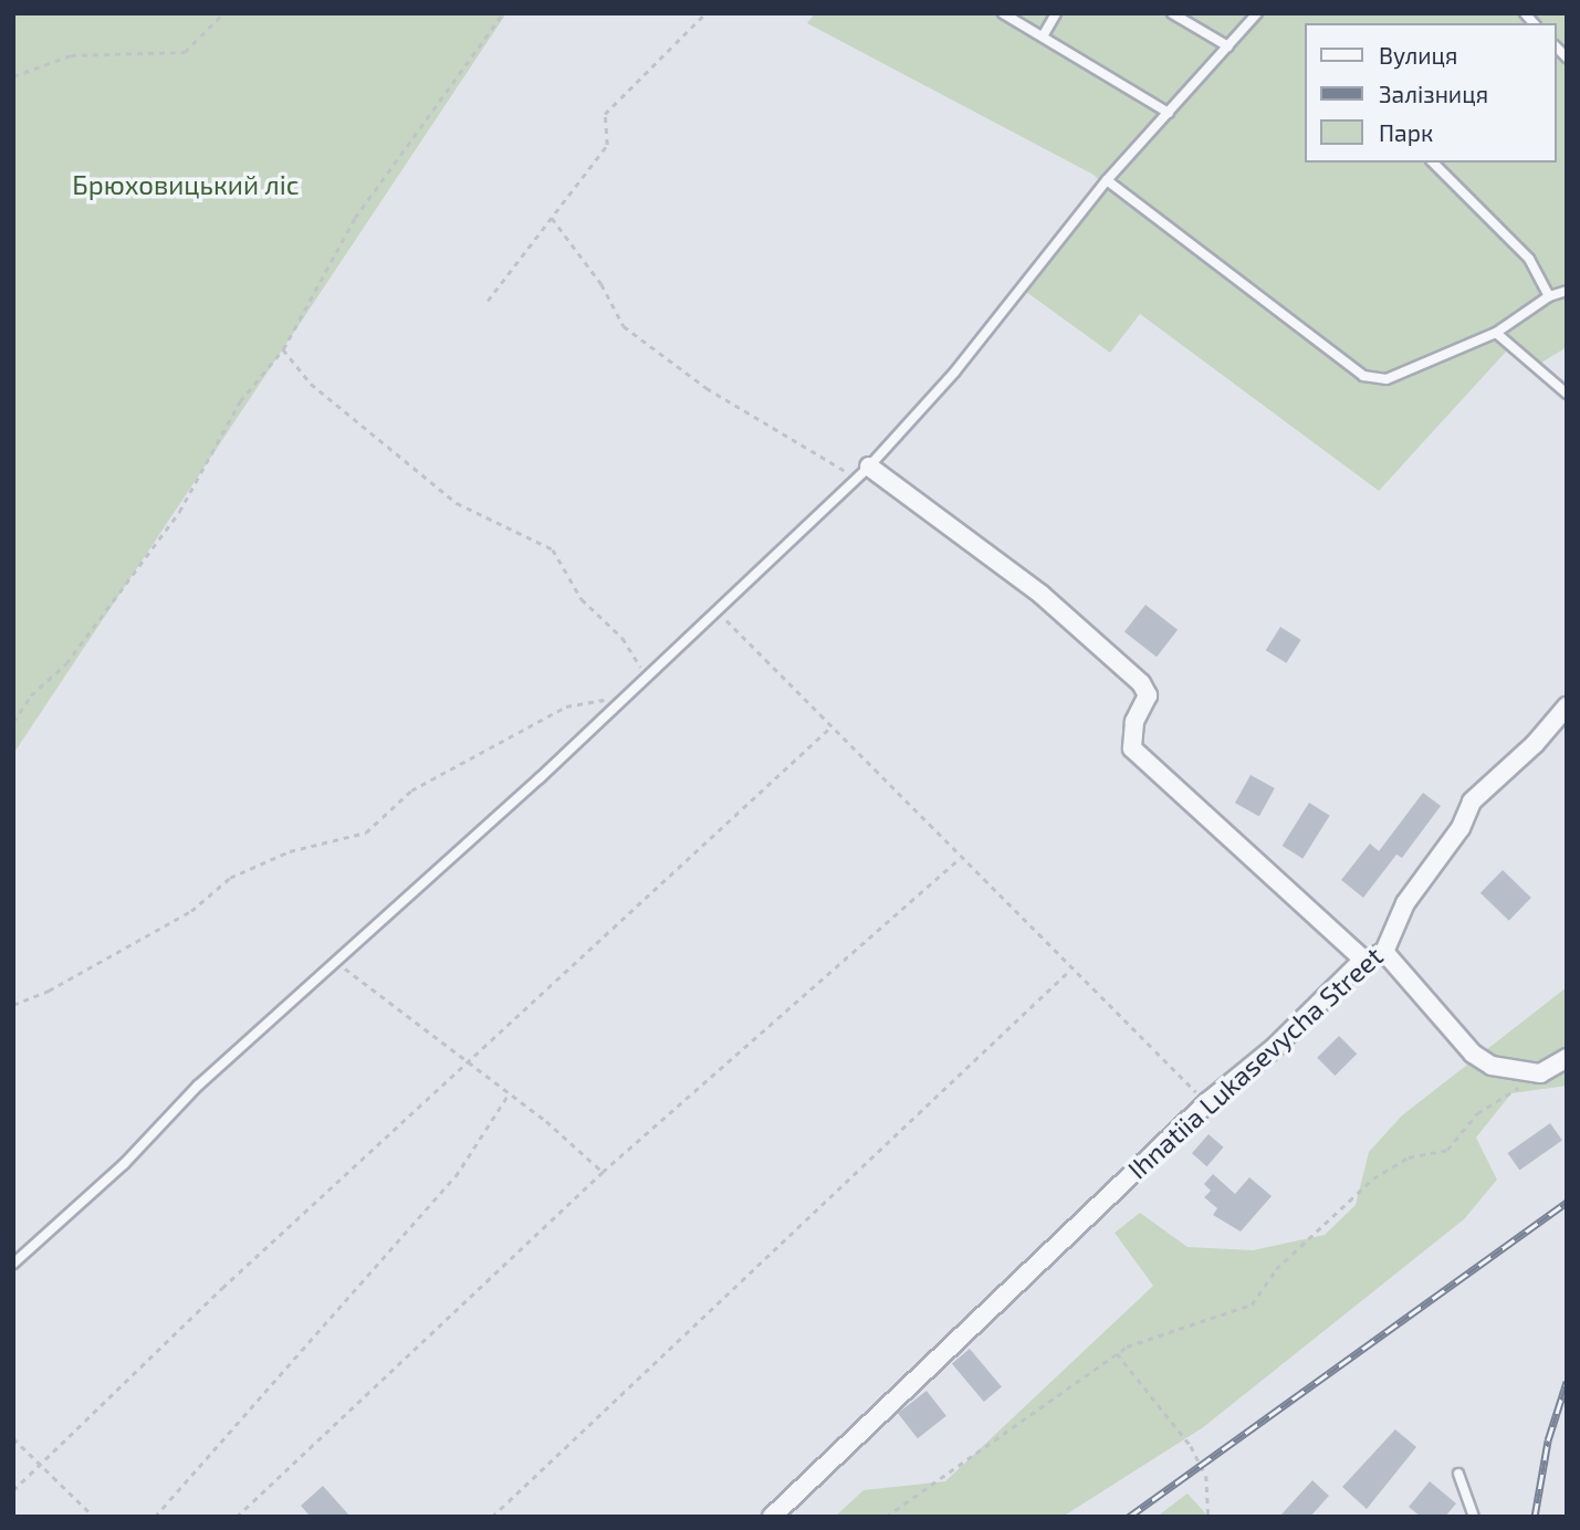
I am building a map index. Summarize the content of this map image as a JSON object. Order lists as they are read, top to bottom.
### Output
{
  "streets": {
    "street": ["Ihnatiia Lukasevycha Street"]
  },
  "parks": ["Брюховицький ліс"],
  "legend": ["Вулиця", "Залізниця", "Парк"]
}
